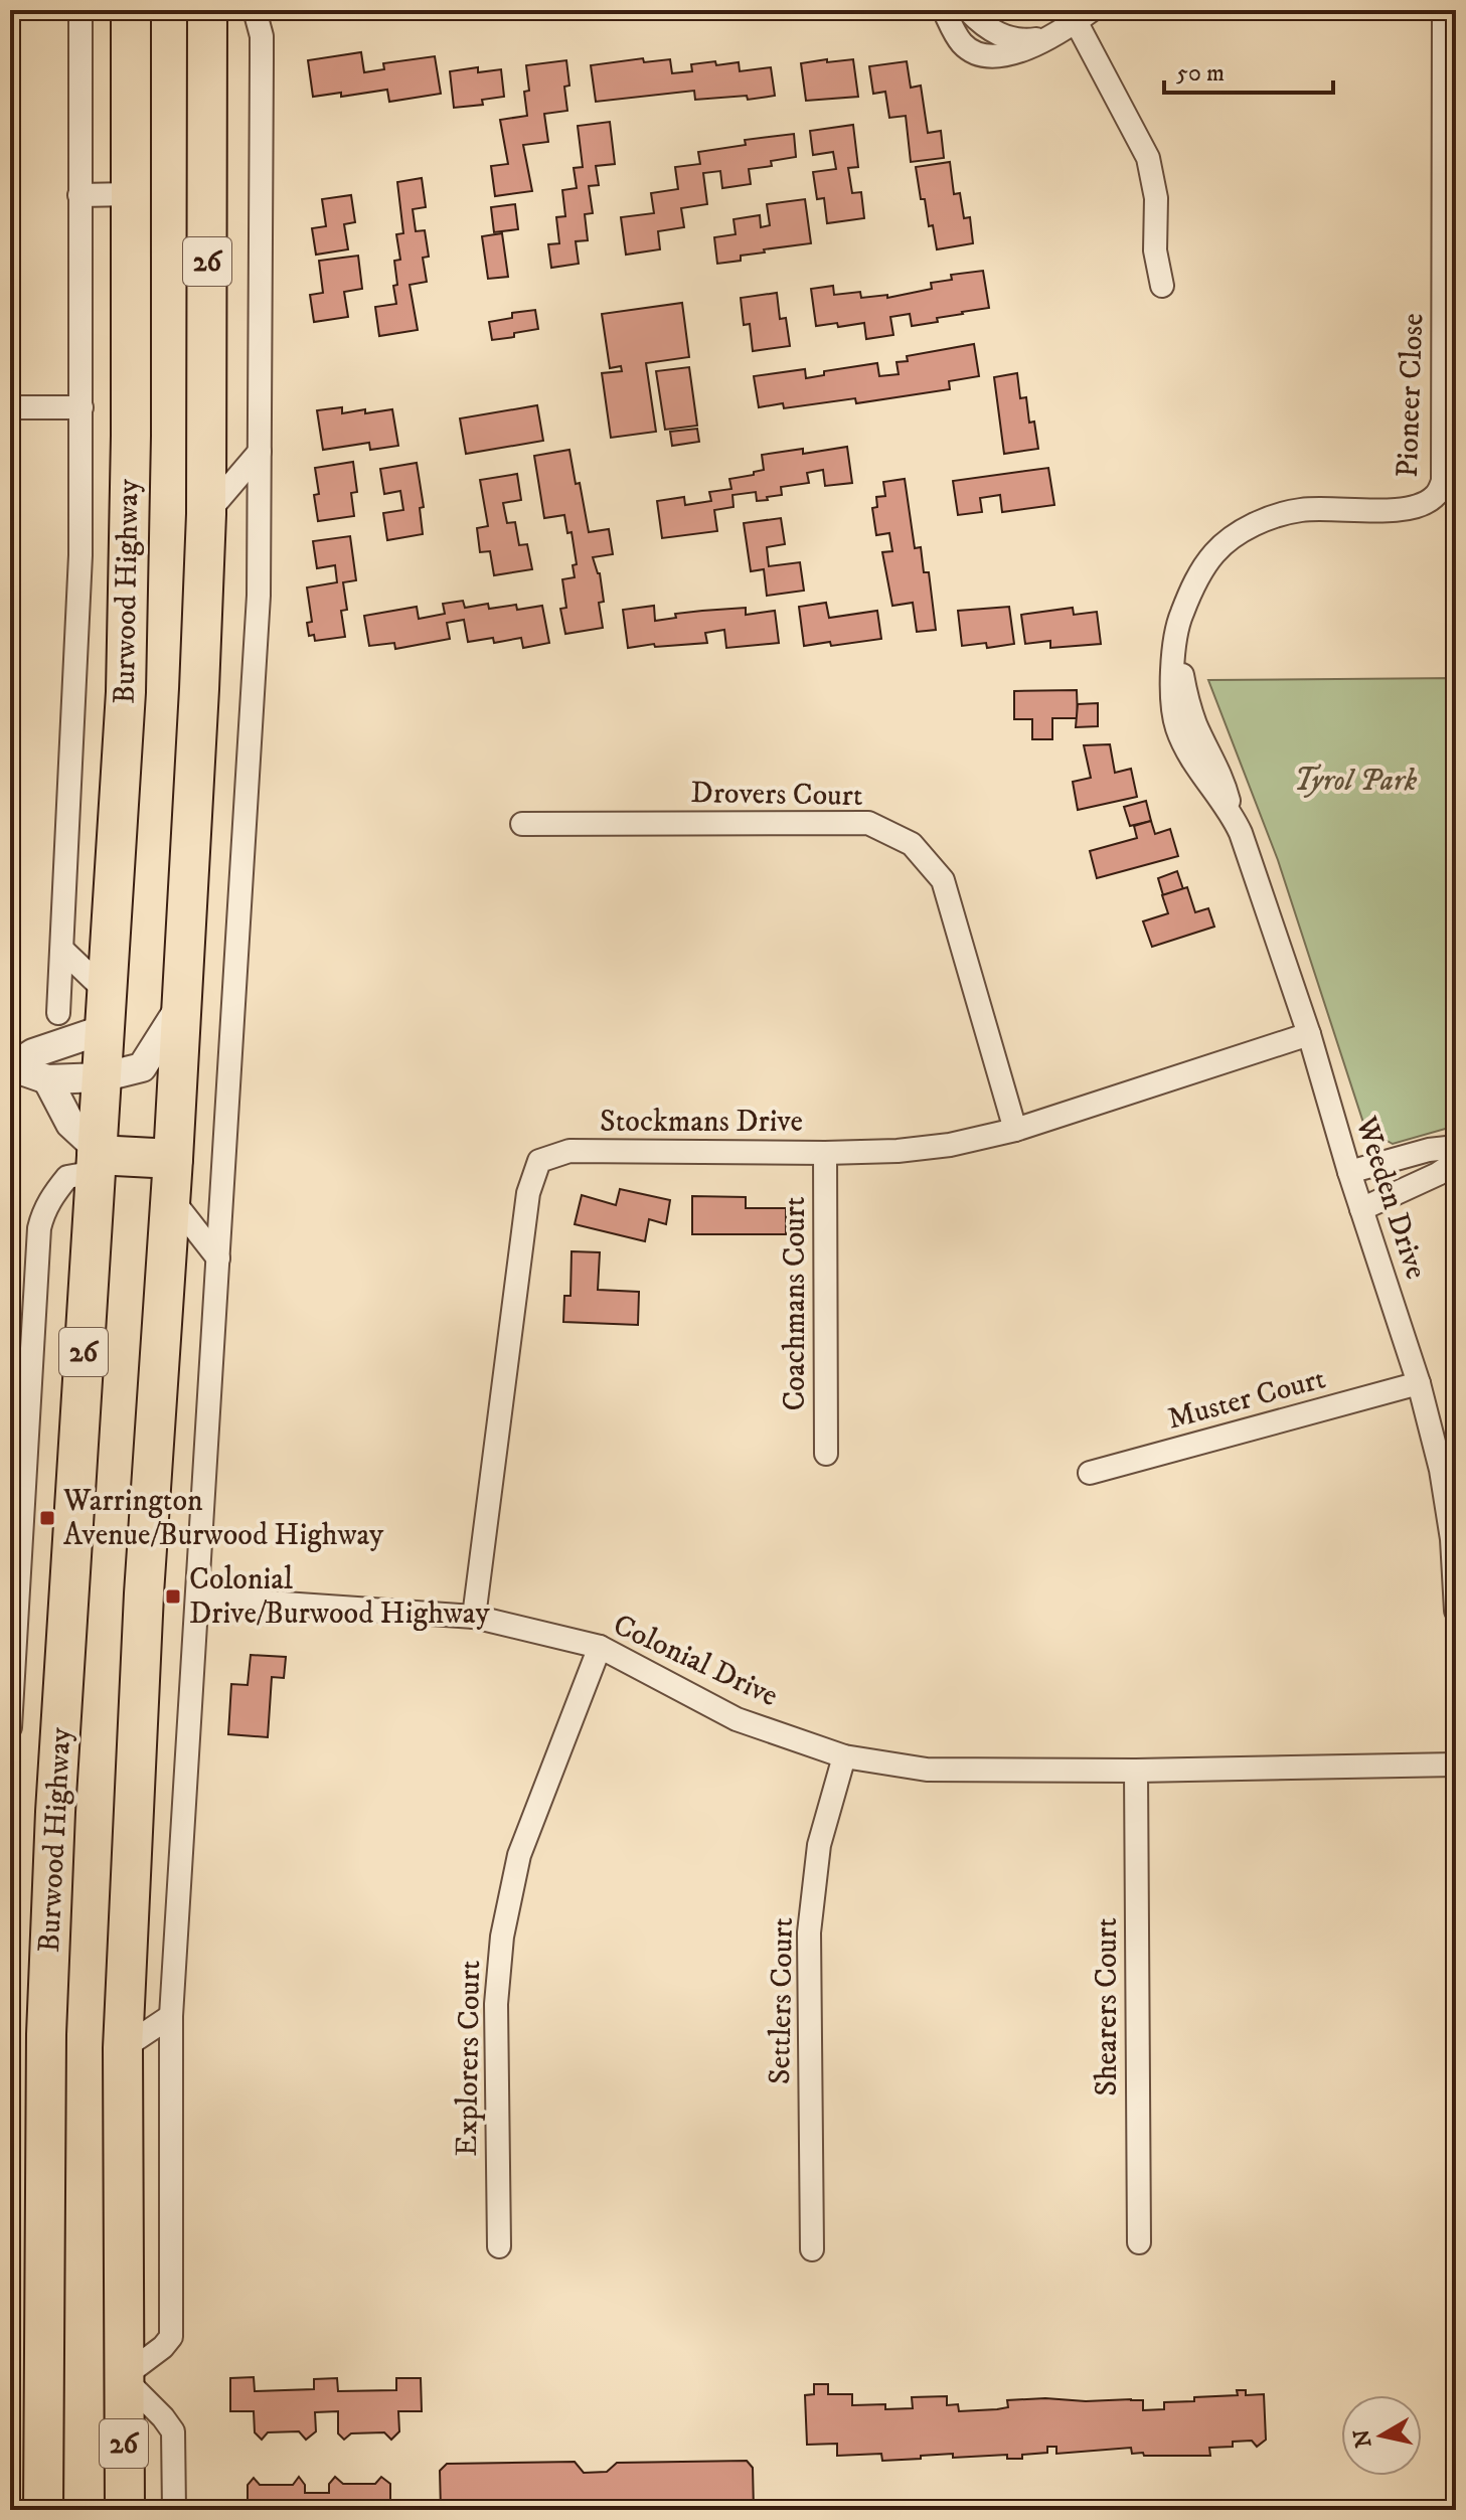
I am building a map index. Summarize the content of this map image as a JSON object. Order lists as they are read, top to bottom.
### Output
{
  "streets": {
    "highway": ["26", "Burwood Highway"],
    "street": [
      "Pioneer Close",
      "Drovers Court",
      "Stockmans Drive",
      "Weeden Drive",
      "Coachmans Court",
      "Muster Court",
      "Colonial Drive",
      "Settlers Court",
      "Shearers Court",
      "Explorers Court"
    ]
  },
  "crossings": [
    ["Pioneer Close", "Weeden Drive"],
    ["Drovers Court", "Stockmans Drive"],
    ["Stockmans Drive", "Weeden Drive"],
    ["Stockmans Drive", "Coachmans Court"],
    ["Stockmans Drive", "Colonial Drive"],
    ["Weeden Drive", "Muster Court"],
    ["Colonial Drive", "Settlers Court"],
    ["Colonial Drive", "Shearers Court"],
    ["Colonial Drive", "Explorers Court"]
  ],
  "parks": ["Tyrol Park"],
  "places": {
    "transit": ["Warrington Avenue/Burwood Highway", "Colonial Drive/Burwood Highway"]
  },
  "scale_bar": "50 m",
  "north": "left"
}
